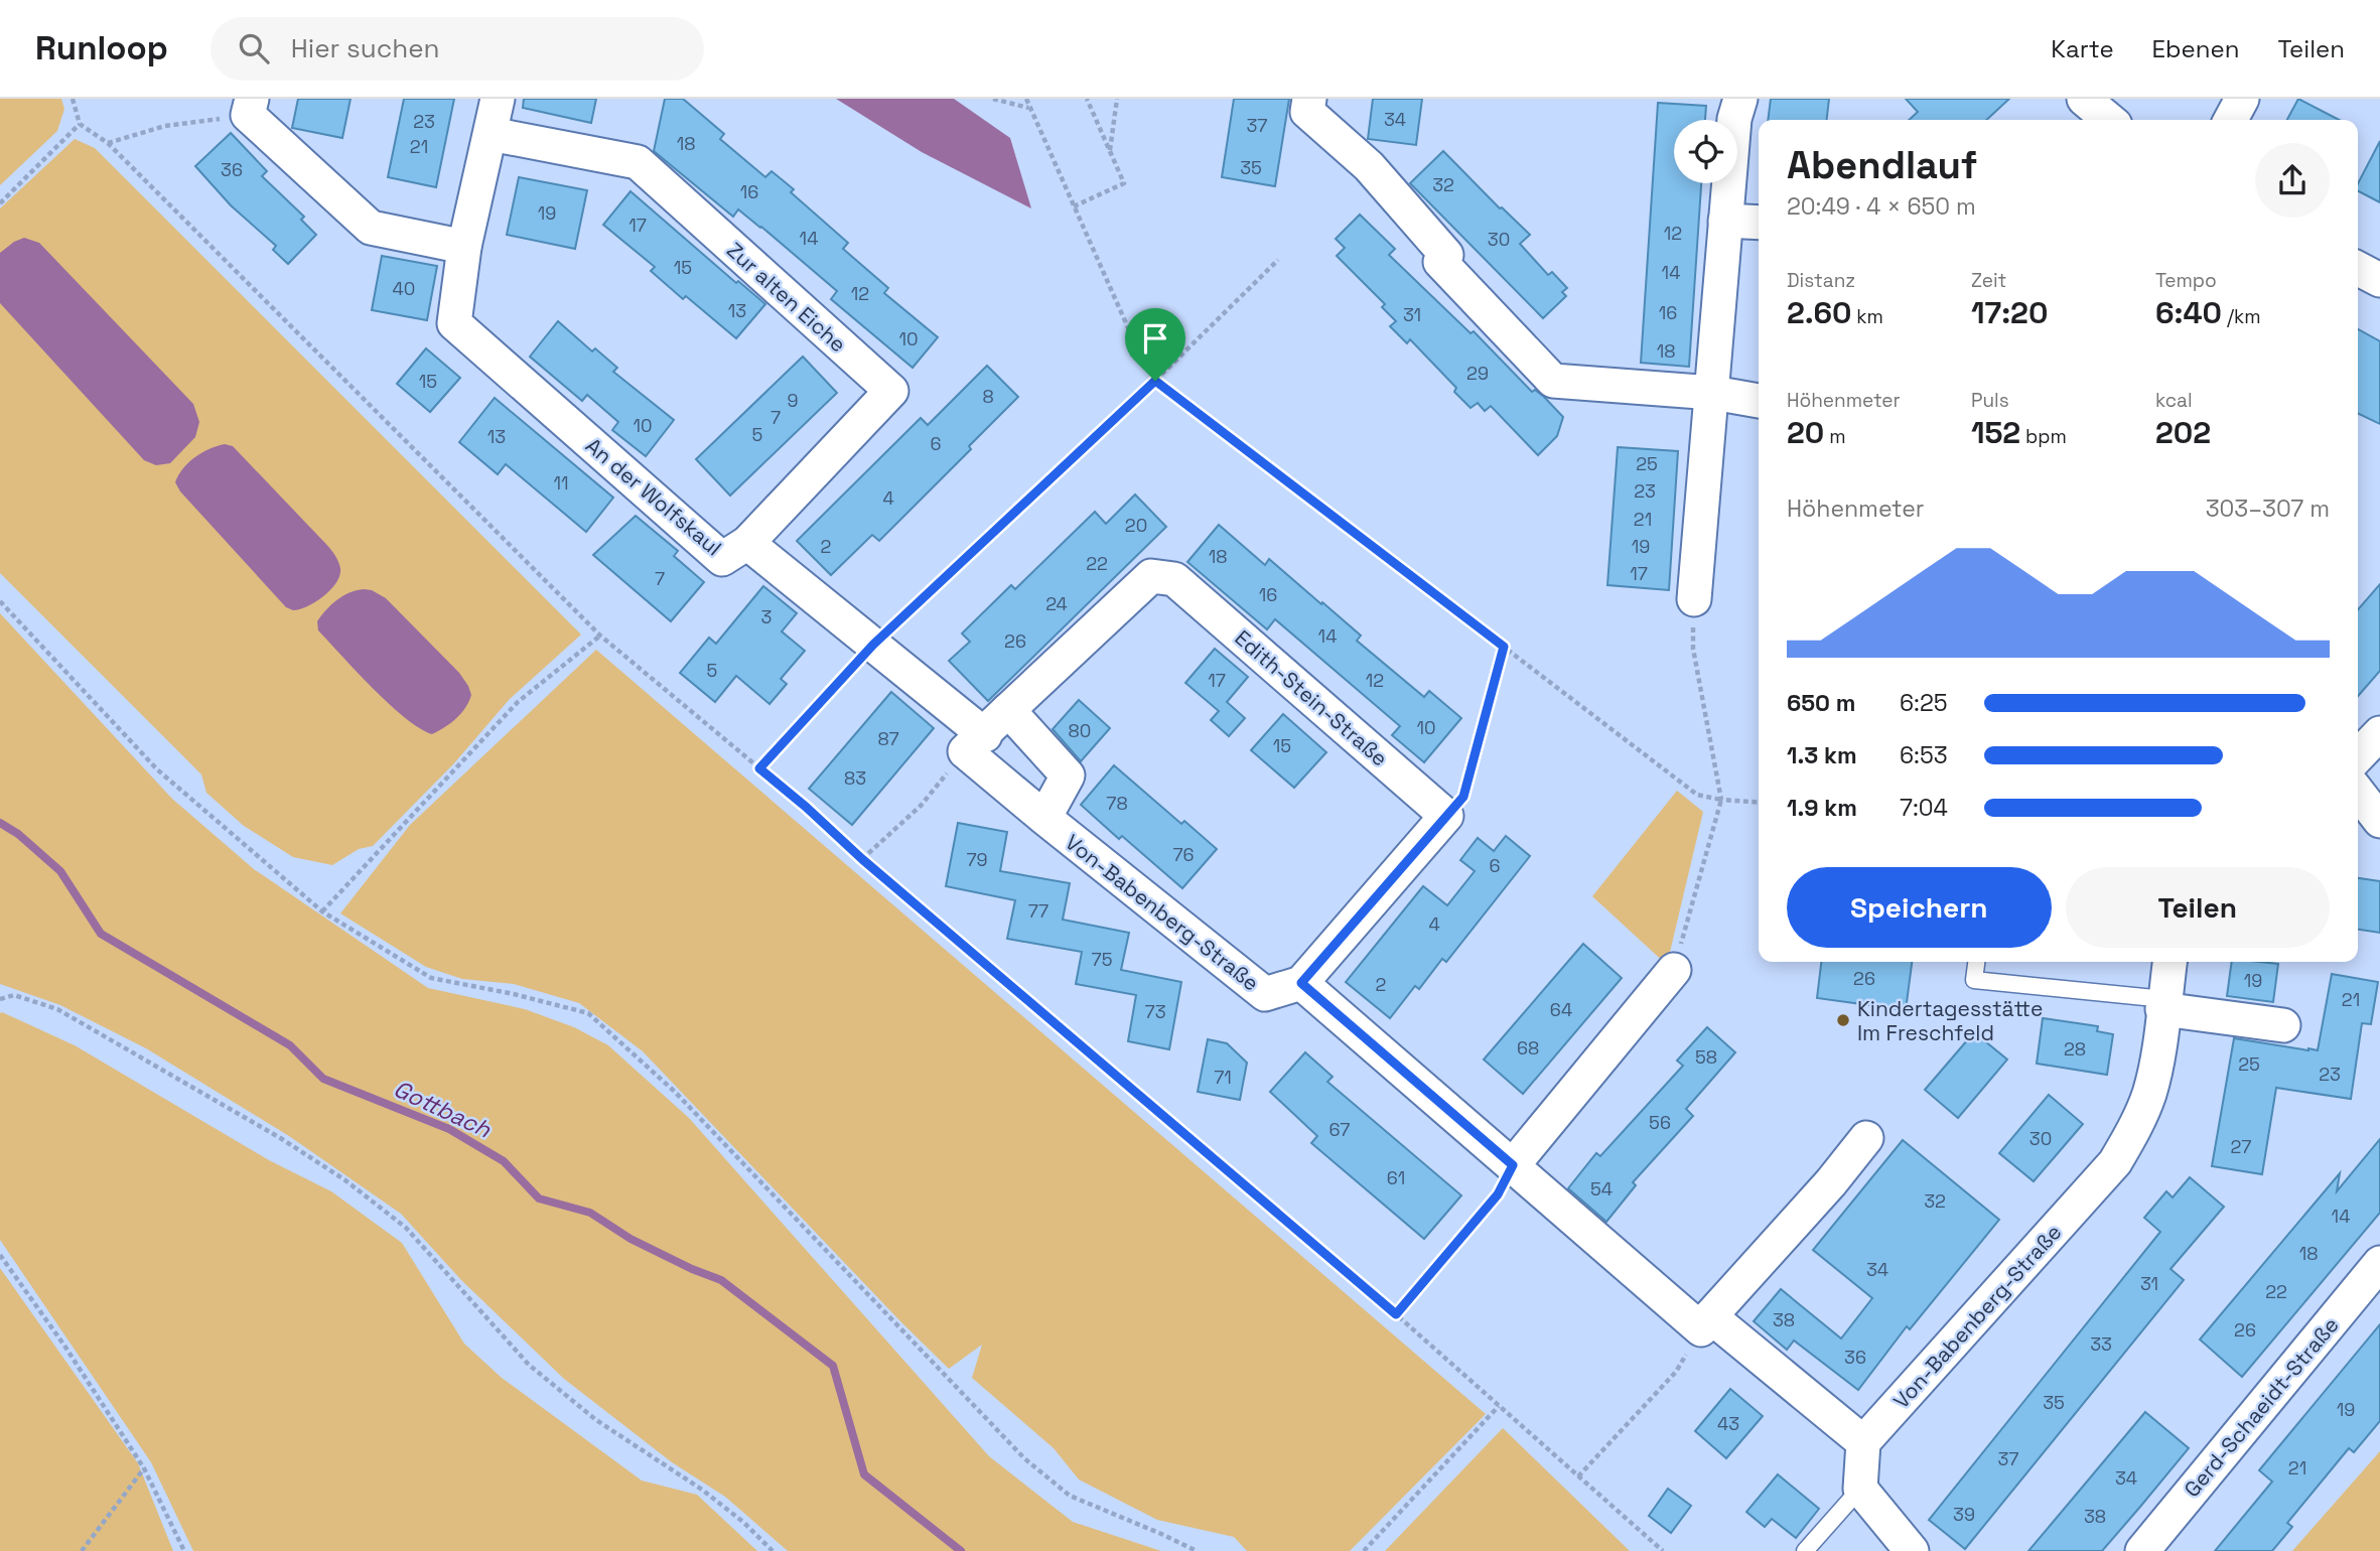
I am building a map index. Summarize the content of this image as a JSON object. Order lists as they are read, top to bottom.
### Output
{
  "streets": {
    "street": [
      "Zur alten Eiche",
      "An der Wolfskaul",
      "Edith-Stein-Straße",
      "Von-Babenberg-Straße",
      "Gerd-Schaeidt-Straße"
    ]
  },
  "crossings": [
    ["Zur alten Eiche", "An der Wolfskaul"],
    ["An der Wolfskaul", "Von-Babenberg-Straße"]
  ],
  "water": ["Gottbach"],
  "places": ["Kindertagesstätte Im Freschfeld"],
  "house_numbers": [
    "34",
    "23",
    "37",
    "18",
    "21",
    "35",
    "36",
    "32",
    "16",
    "19",
    "17",
    "12",
    "14",
    "30",
    "15",
    "14",
    "40",
    "12",
    "13",
    "16",
    "31",
    "10",
    "18",
    "29",
    "15",
    "8",
    "9",
    "7",
    "10",
    "5",
    "13",
    "6",
    "25",
    "11",
    "23",
    "4",
    "21",
    "20",
    "2",
    "19",
    "18",
    "22",
    "17",
    "7",
    "16",
    "24",
    "3",
    "14",
    "26",
    "5",
    "17",
    "12",
    "10",
    "80",
    "87",
    "15",
    "83",
    "78",
    "76",
    "79",
    "6",
    "77",
    "4",
    "75",
    "26",
    "19",
    "2",
    "21",
    "64",
    "73",
    "68",
    "28",
    "58",
    "25",
    "23",
    "71",
    "56",
    "67",
    "30",
    "27",
    "61",
    "54",
    "32",
    "14",
    "18",
    "34",
    "31",
    "22",
    "38",
    "26",
    "33",
    "36",
    "35",
    "19",
    "43",
    "37",
    "21",
    "34",
    "39",
    "38"
  ],
  "page": {
    "header": "Runloop",
    "search": "Hier suchen",
    "nav": ["Karte", "Ebenen", "Teilen"],
    "heading": ["Abendlauf", "20:49 · 4 × 650 m"],
    "stats": [
      ["Distanz", "2.60 km"],
      ["Zeit", "17:20"],
      ["Tempo", "6:40 /km"],
      ["Höhenmeter", "20 m"],
      ["Puls", "152 bpm"],
      ["kcal", "202"]
    ],
    "chart": ["Höhenmeter", "303–307 m"],
    "list": [
      {
        "name": "650 m",
        "note": "6:25"
      },
      {
        "name": "1.3 km",
        "note": "6:53"
      },
      {
        "name": "1.9 km",
        "note": "7:04"
      }
    ],
    "buttons": ["Speichern", "Teilen"]
  }
}
